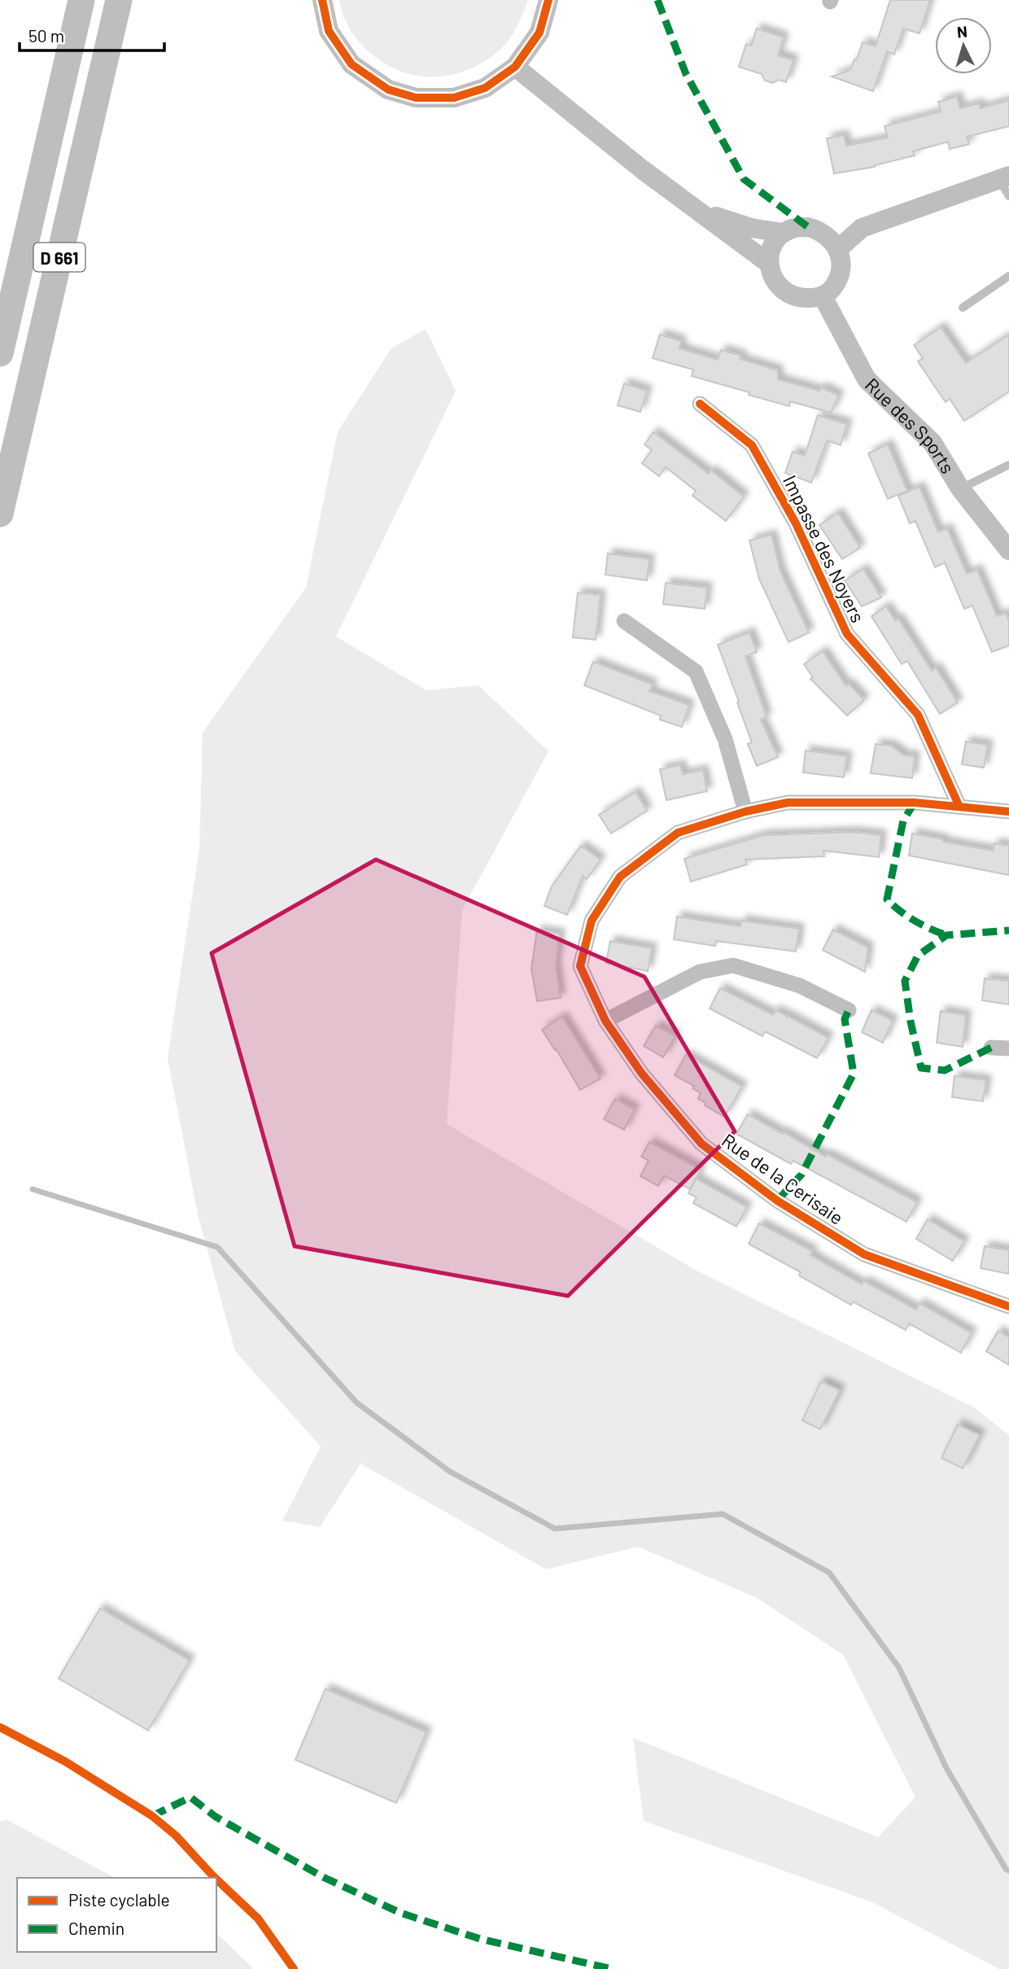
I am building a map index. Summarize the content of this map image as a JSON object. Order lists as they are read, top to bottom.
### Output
{
  "streets": {
    "highway": ["D 661"],
    "street": ["Rue des Sports", "Impasse des Noyers", "Rue de la Cerisaie"]
  },
  "crossings": [
    ["Impasse des Noyers", "Rue de la Cerisaie"]
  ],
  "legend": ["Piste cyclable", "Chemin"],
  "scale_bar": "50 m",
  "north": "top"
}
